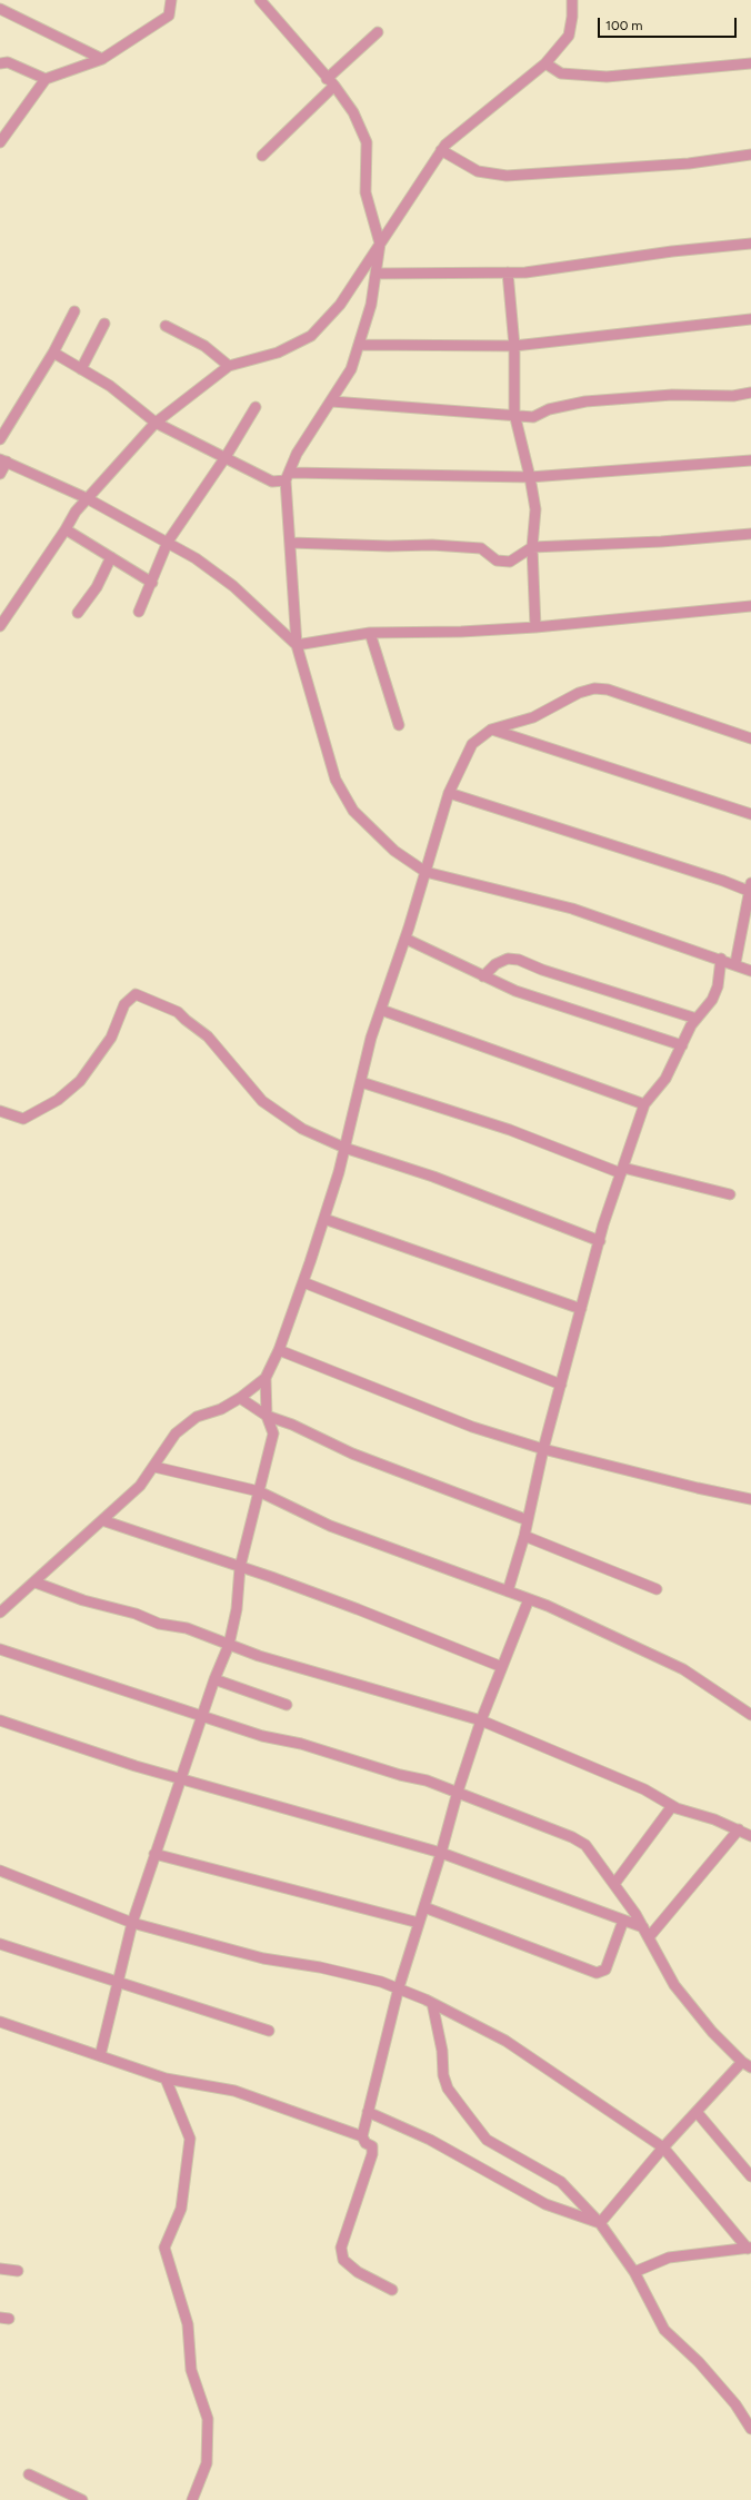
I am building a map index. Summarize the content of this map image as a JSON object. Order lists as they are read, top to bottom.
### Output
{
  "scale_bar": "100 m"
}
